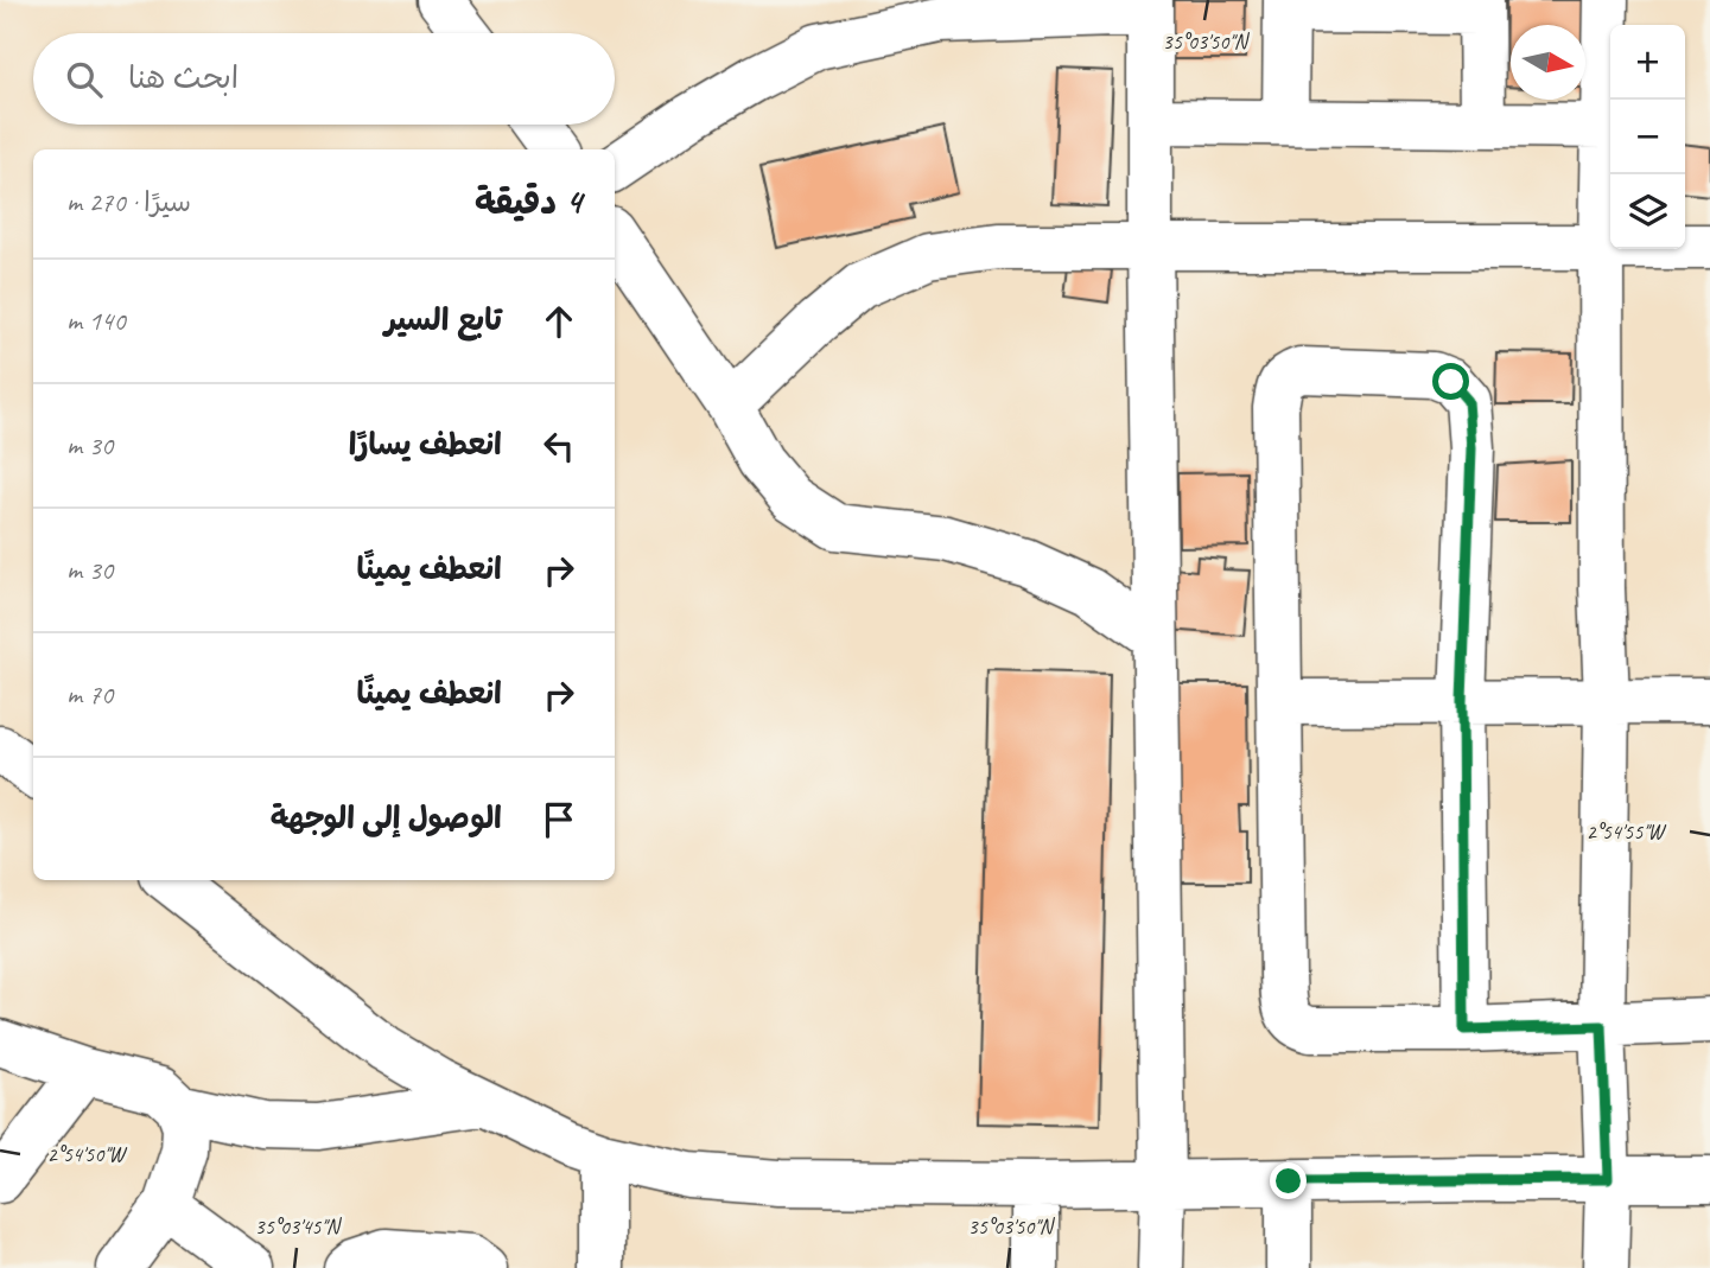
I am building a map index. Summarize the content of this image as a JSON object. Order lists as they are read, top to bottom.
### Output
{
  "north": "right",
  "page": {
    "map_buttons": ["+", "−"],
    "search": "ابحث هنا",
    "heading": ["4 دقيقة", "سيرًا · 270 m"],
    "list": [
      ["تابع السير", "140 m"],
      ["انعطف يسارًا", "30 m"],
      ["انعطف يمينًا", "30 m"],
      ["انعطف يمينًا", "70 m"],
      "الوصول إلى الوجهة"
    ]
  },
  "coordinates": [
    "35°03'50\"N",
    "2°54'55\"W",
    "2°54'50\"W",
    "35°03'45\"N"
  ]
}
